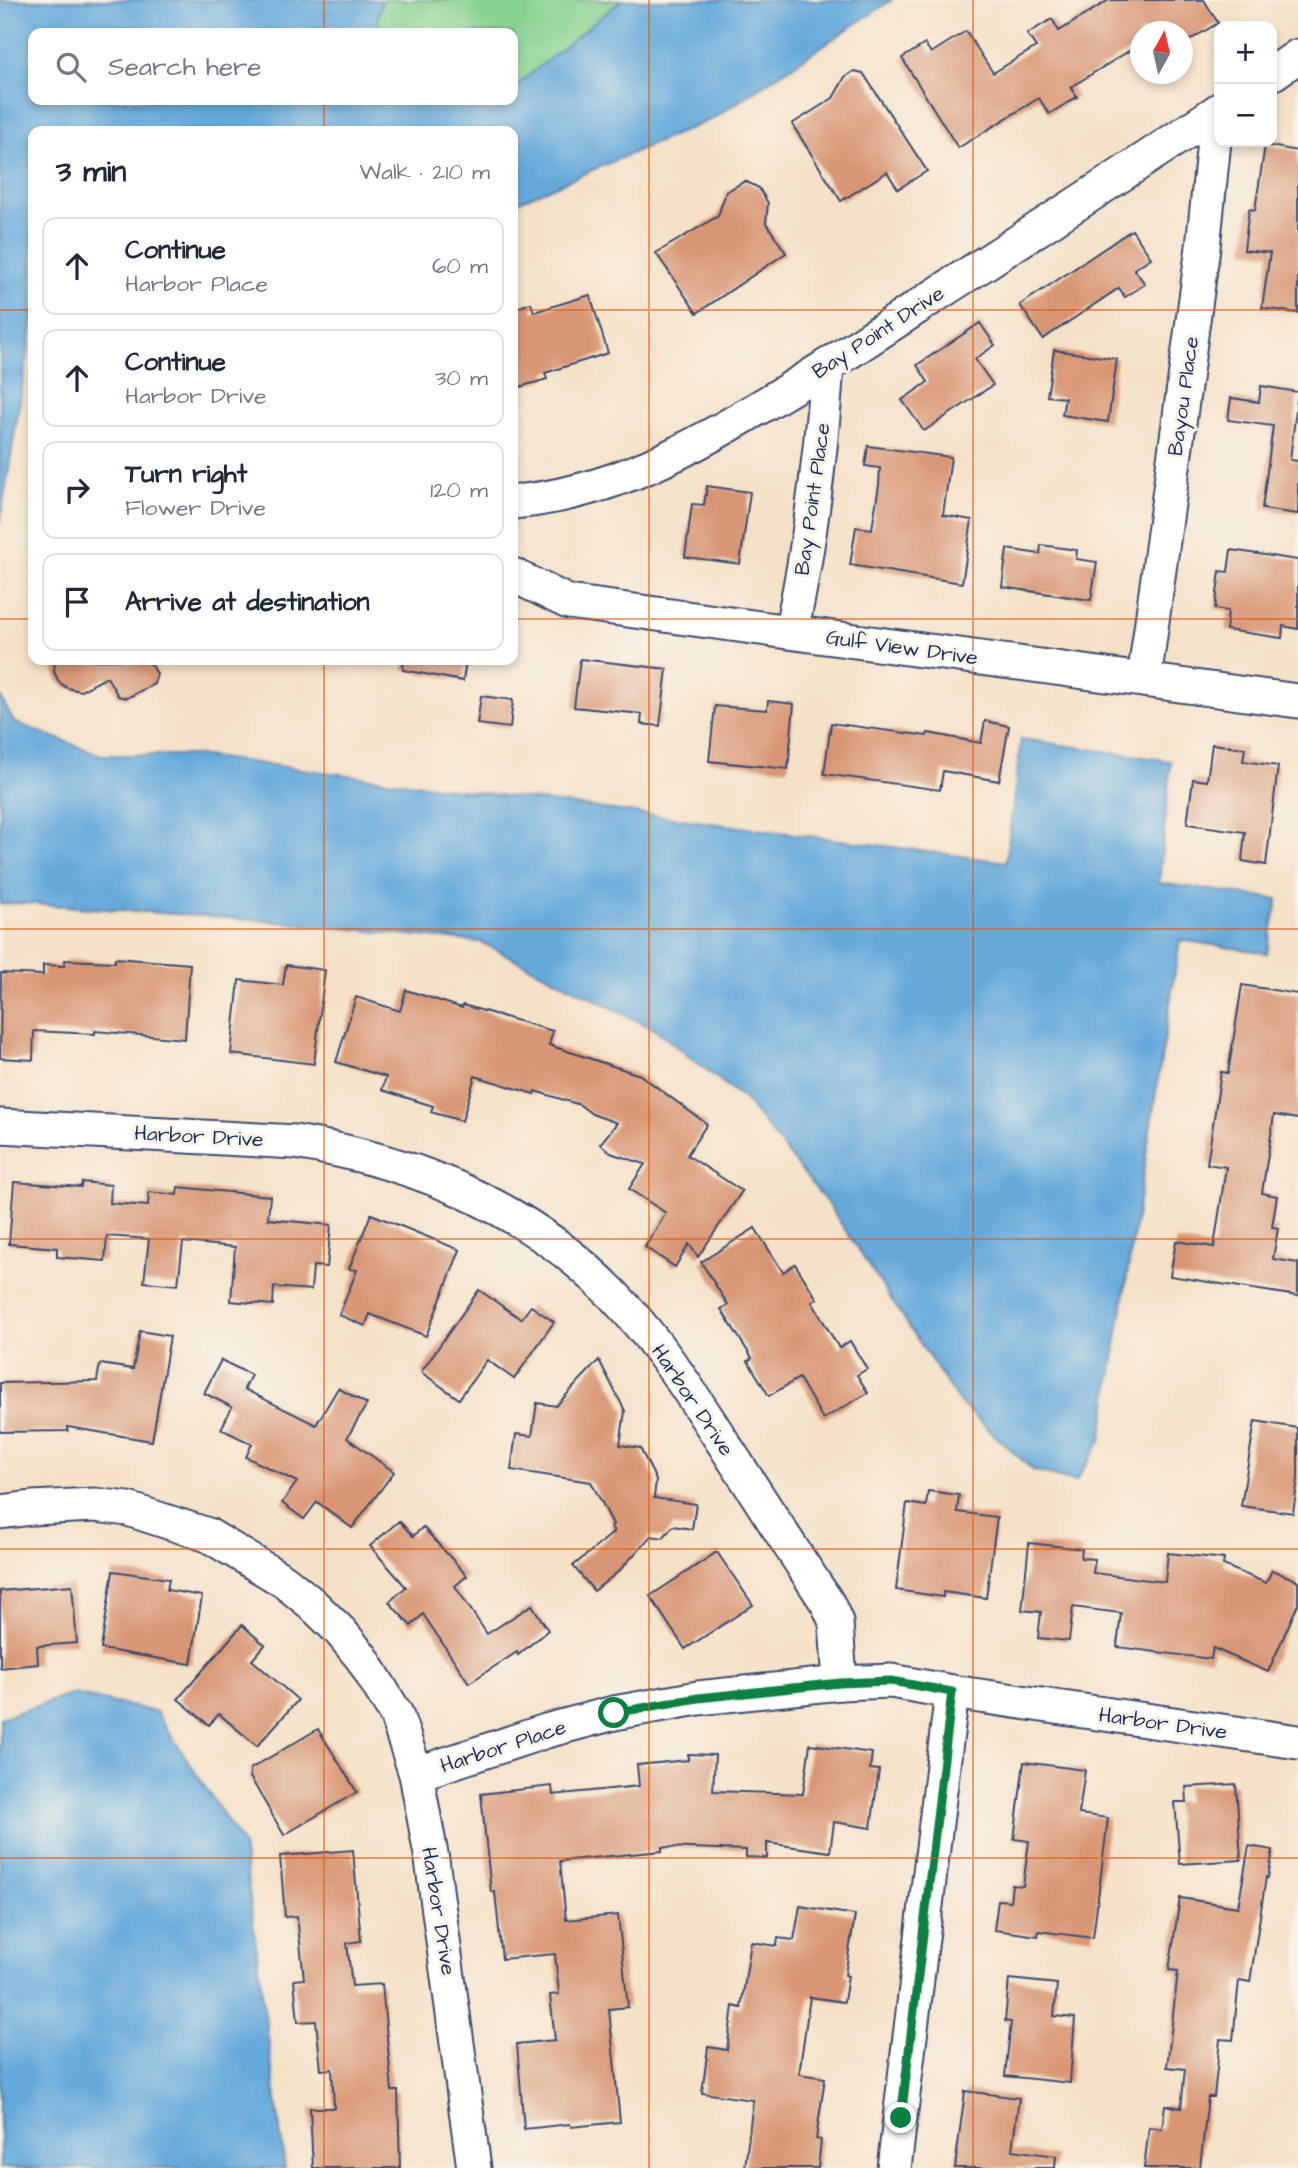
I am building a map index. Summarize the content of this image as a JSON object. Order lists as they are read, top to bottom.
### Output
{
  "streets": {
    "street": [
      "Bay Point Drive",
      "Bayou Place",
      "Bay Point Place",
      "Gulf View Drive",
      "Harbor Drive",
      "Harbor Place"
    ]
  },
  "crossings": [
    ["Bay Point Drive", "Bay Point Place"],
    ["Bayou Place", "Gulf View Drive"],
    ["Bay Point Place", "Gulf View Drive"],
    ["Harbor Drive", "Harbor Place"]
  ],
  "north": "top",
  "page": {
    "map_buttons": ["+", "−"],
    "search": "Search here",
    "heading": ["3 min", "Walk · 210 m"],
    "list": [
      ["Continue", "Harbor Place", "60 m"],
      ["Continue", "Harbor Drive", "30 m"],
      ["Turn right", "Flower Drive", "120 m"],
      "Arrive at destination"
    ]
  }
}
